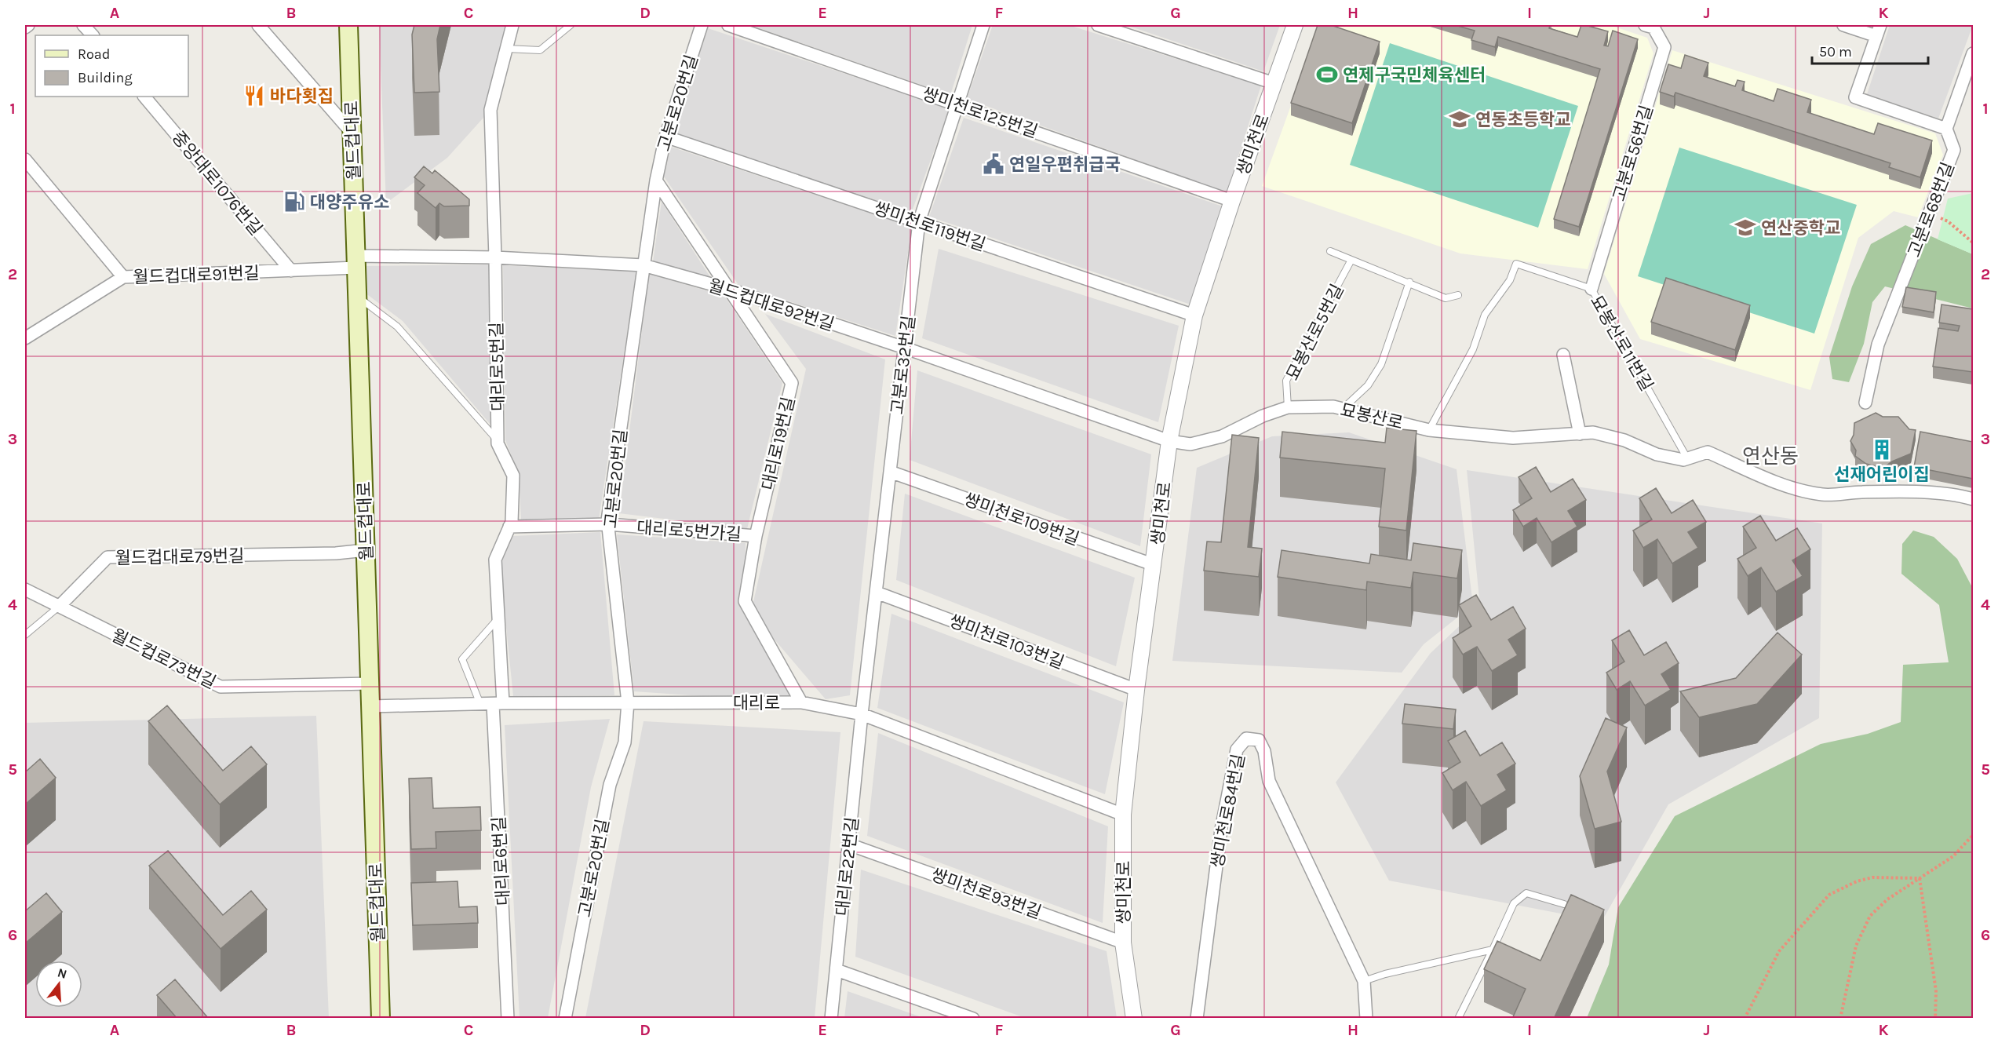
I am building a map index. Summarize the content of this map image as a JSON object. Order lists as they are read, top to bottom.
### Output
{
  "streets": {
    "main road": ["월드컵대로"],
    "street": [
      "고분로20번길",
      "쌍미천로125번길",
      "쌍미천로",
      "고분로56번길",
      "중앙대로1076번길",
      "고분로68번길",
      "쌍미천로119번길",
      "월드컵대로91번길",
      "월드컵대로92번길",
      "고분로32번길",
      "대리로5번길",
      "묘봉산로",
      "대리로19번길",
      "쌍미천로109번길",
      "대리로5번가길",
      "월드컵대로79번길",
      "쌍미천로103번길",
      "월드컵로73번길",
      "대리로",
      "쌍미천로84번길",
      "대리로6번길",
      "대리로22번길",
      "쌍미천로93번길"
    ],
    "lane": ["묘봉산로5번길", "묘봉산로11번길"]
  },
  "crossings": [
    ["고분로20번길", "쌍미천로119번길"],
    ["고분로20번길", "월드컵대로92번길"],
    ["고분로20번길", "대리로19번길"],
    ["고분로20번길", "대리로5번가길"],
    ["고분로20번길", "대리로"],
    ["쌍미천로125번길", "쌍미천로"],
    ["쌍미천로125번길", "고분로32번길"],
    ["월드컵대로", "월드컵대로91번길"],
    ["월드컵대로", "월드컵대로92번길"],
    ["월드컵대로", "월드컵대로79번길"],
    ["월드컵대로", "월드컵로73번길"],
    ["월드컵대로", "대리로"],
    ["쌍미천로", "쌍미천로119번길"],
    ["쌍미천로", "월드컵대로92번길"],
    ["쌍미천로", "묘봉산로"],
    ["쌍미천로", "쌍미천로109번길"],
    ["쌍미천로", "쌍미천로103번길"],
    ["쌍미천로", "대리로"],
    ["쌍미천로", "쌍미천로93번길"],
    ["고분로56번길", "묘봉산로11번길"],
    ["중앙대로1076번길", "월드컵대로91번길"],
    ["쌍미천로119번길", "고분로32번길"],
    ["월드컵대로91번길", "월드컵대로92번길"],
    ["월드컵대로92번길", "고분로32번길"],
    ["월드컵대로92번길", "대리로5번길"],
    ["월드컵대로92번길", "묘봉산로"],
    ["월드컵대로92번길", "대리로19번길"],
    ["묘봉산로5번길", "묘봉산로"],
    ["묘봉산로11번길", "묘봉산로"],
    ["고분로32번길", "쌍미천로109번길"],
    ["고분로32번길", "쌍미천로103번길"],
    ["고분로32번길", "대리로"],
    ["고분로32번길", "대리로22번길"],
    ["대리로5번길", "대리로5번가길"],
    ["대리로5번길", "대리로"],
    ["대리로5번길", "대리로6번길"],
    ["대리로19번길", "대리로5번가길"],
    ["대리로19번길", "대리로"],
    ["월드컵대로79번길", "월드컵로73번길"],
    ["대리로", "대리로6번길"],
    ["대리로", "대리로22번길"],
    ["대리로22번길", "쌍미천로93번길"]
  ],
  "districts": ["연산동"],
  "places": {
    "sports": ["연제구국민체육센터"],
    "restaurant": ["바다횟집"],
    "school or university": ["연동초등학교", "연산중학교"],
    "public building": ["연일우편취급국"],
    "fuel station": ["대양주유소"],
    "building": ["선재어린이집"]
  },
  "legend": ["Road", "Building"],
  "scale_bar": "50 m",
  "north": "top",
  "grid": {
    "columns": [
      "A",
      "B",
      "C",
      "D",
      "E",
      "F",
      "G",
      "H",
      "I",
      "J",
      "K"
    ],
    "rows": [
      "1",
      "2",
      "3",
      "4",
      "5",
      "6"
    ]
  }
}
